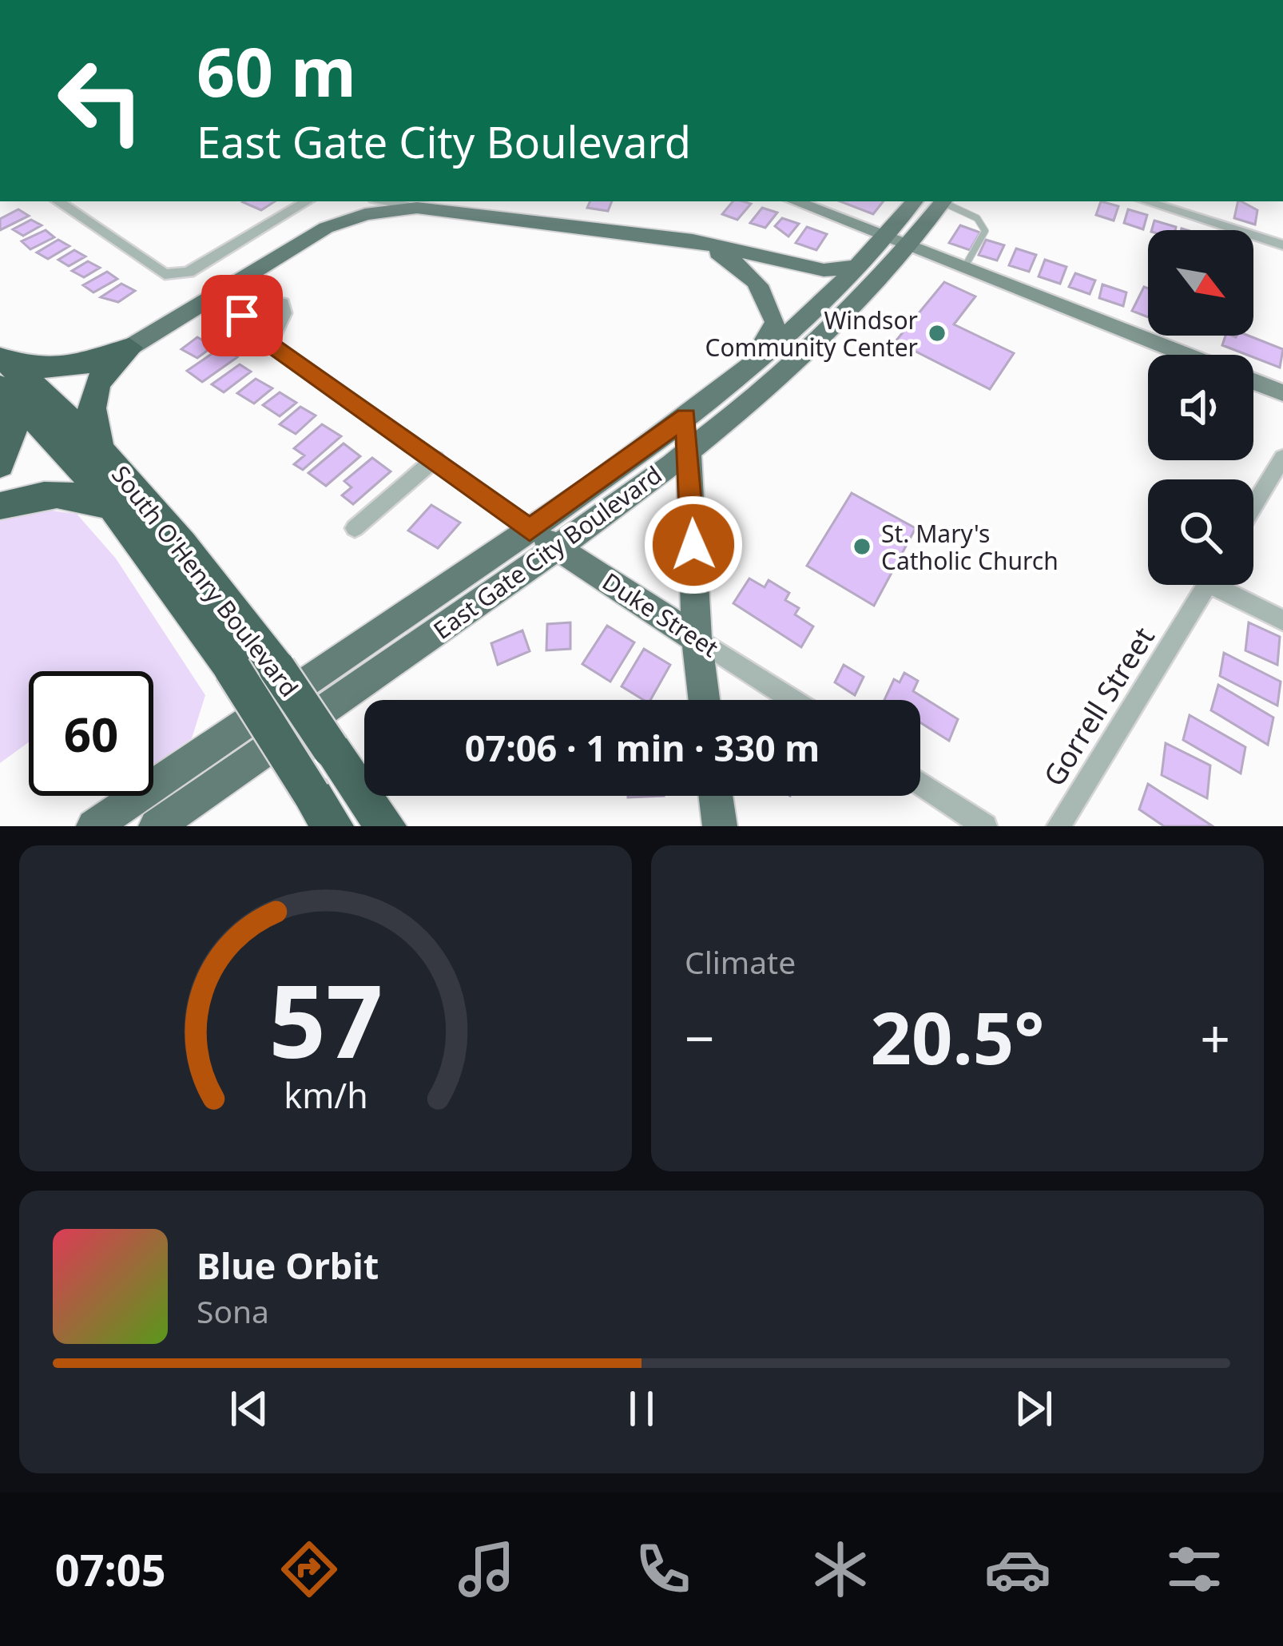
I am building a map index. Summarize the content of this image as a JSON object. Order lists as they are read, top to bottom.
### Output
{
  "streets": {
    "highway": ["South O'Henry Boulevard"],
    "main road": ["East Gate City Boulevard", "Duke Street"],
    "street": ["Gorrell Street"]
  },
  "crossings": [
    ["East Gate City Boulevard", "Duke Street"]
  ],
  "places": ["Windsor Community Center", "St. Mary's Catholic Church"],
  "north": "bottom right",
  "page": {
    "turn": ["60 m", "East Gate City Boulevard"],
    "limit": "60",
    "trip": "07:06 · 1 min · 330 m",
    "tile": "Climate",
    "heat": ["−", "20.5°", "+"],
    "song": ["Blue Orbit", "Sona"],
    "tabs": "07:05",
    "gauge": ["57", "km/h"]
  }
}
